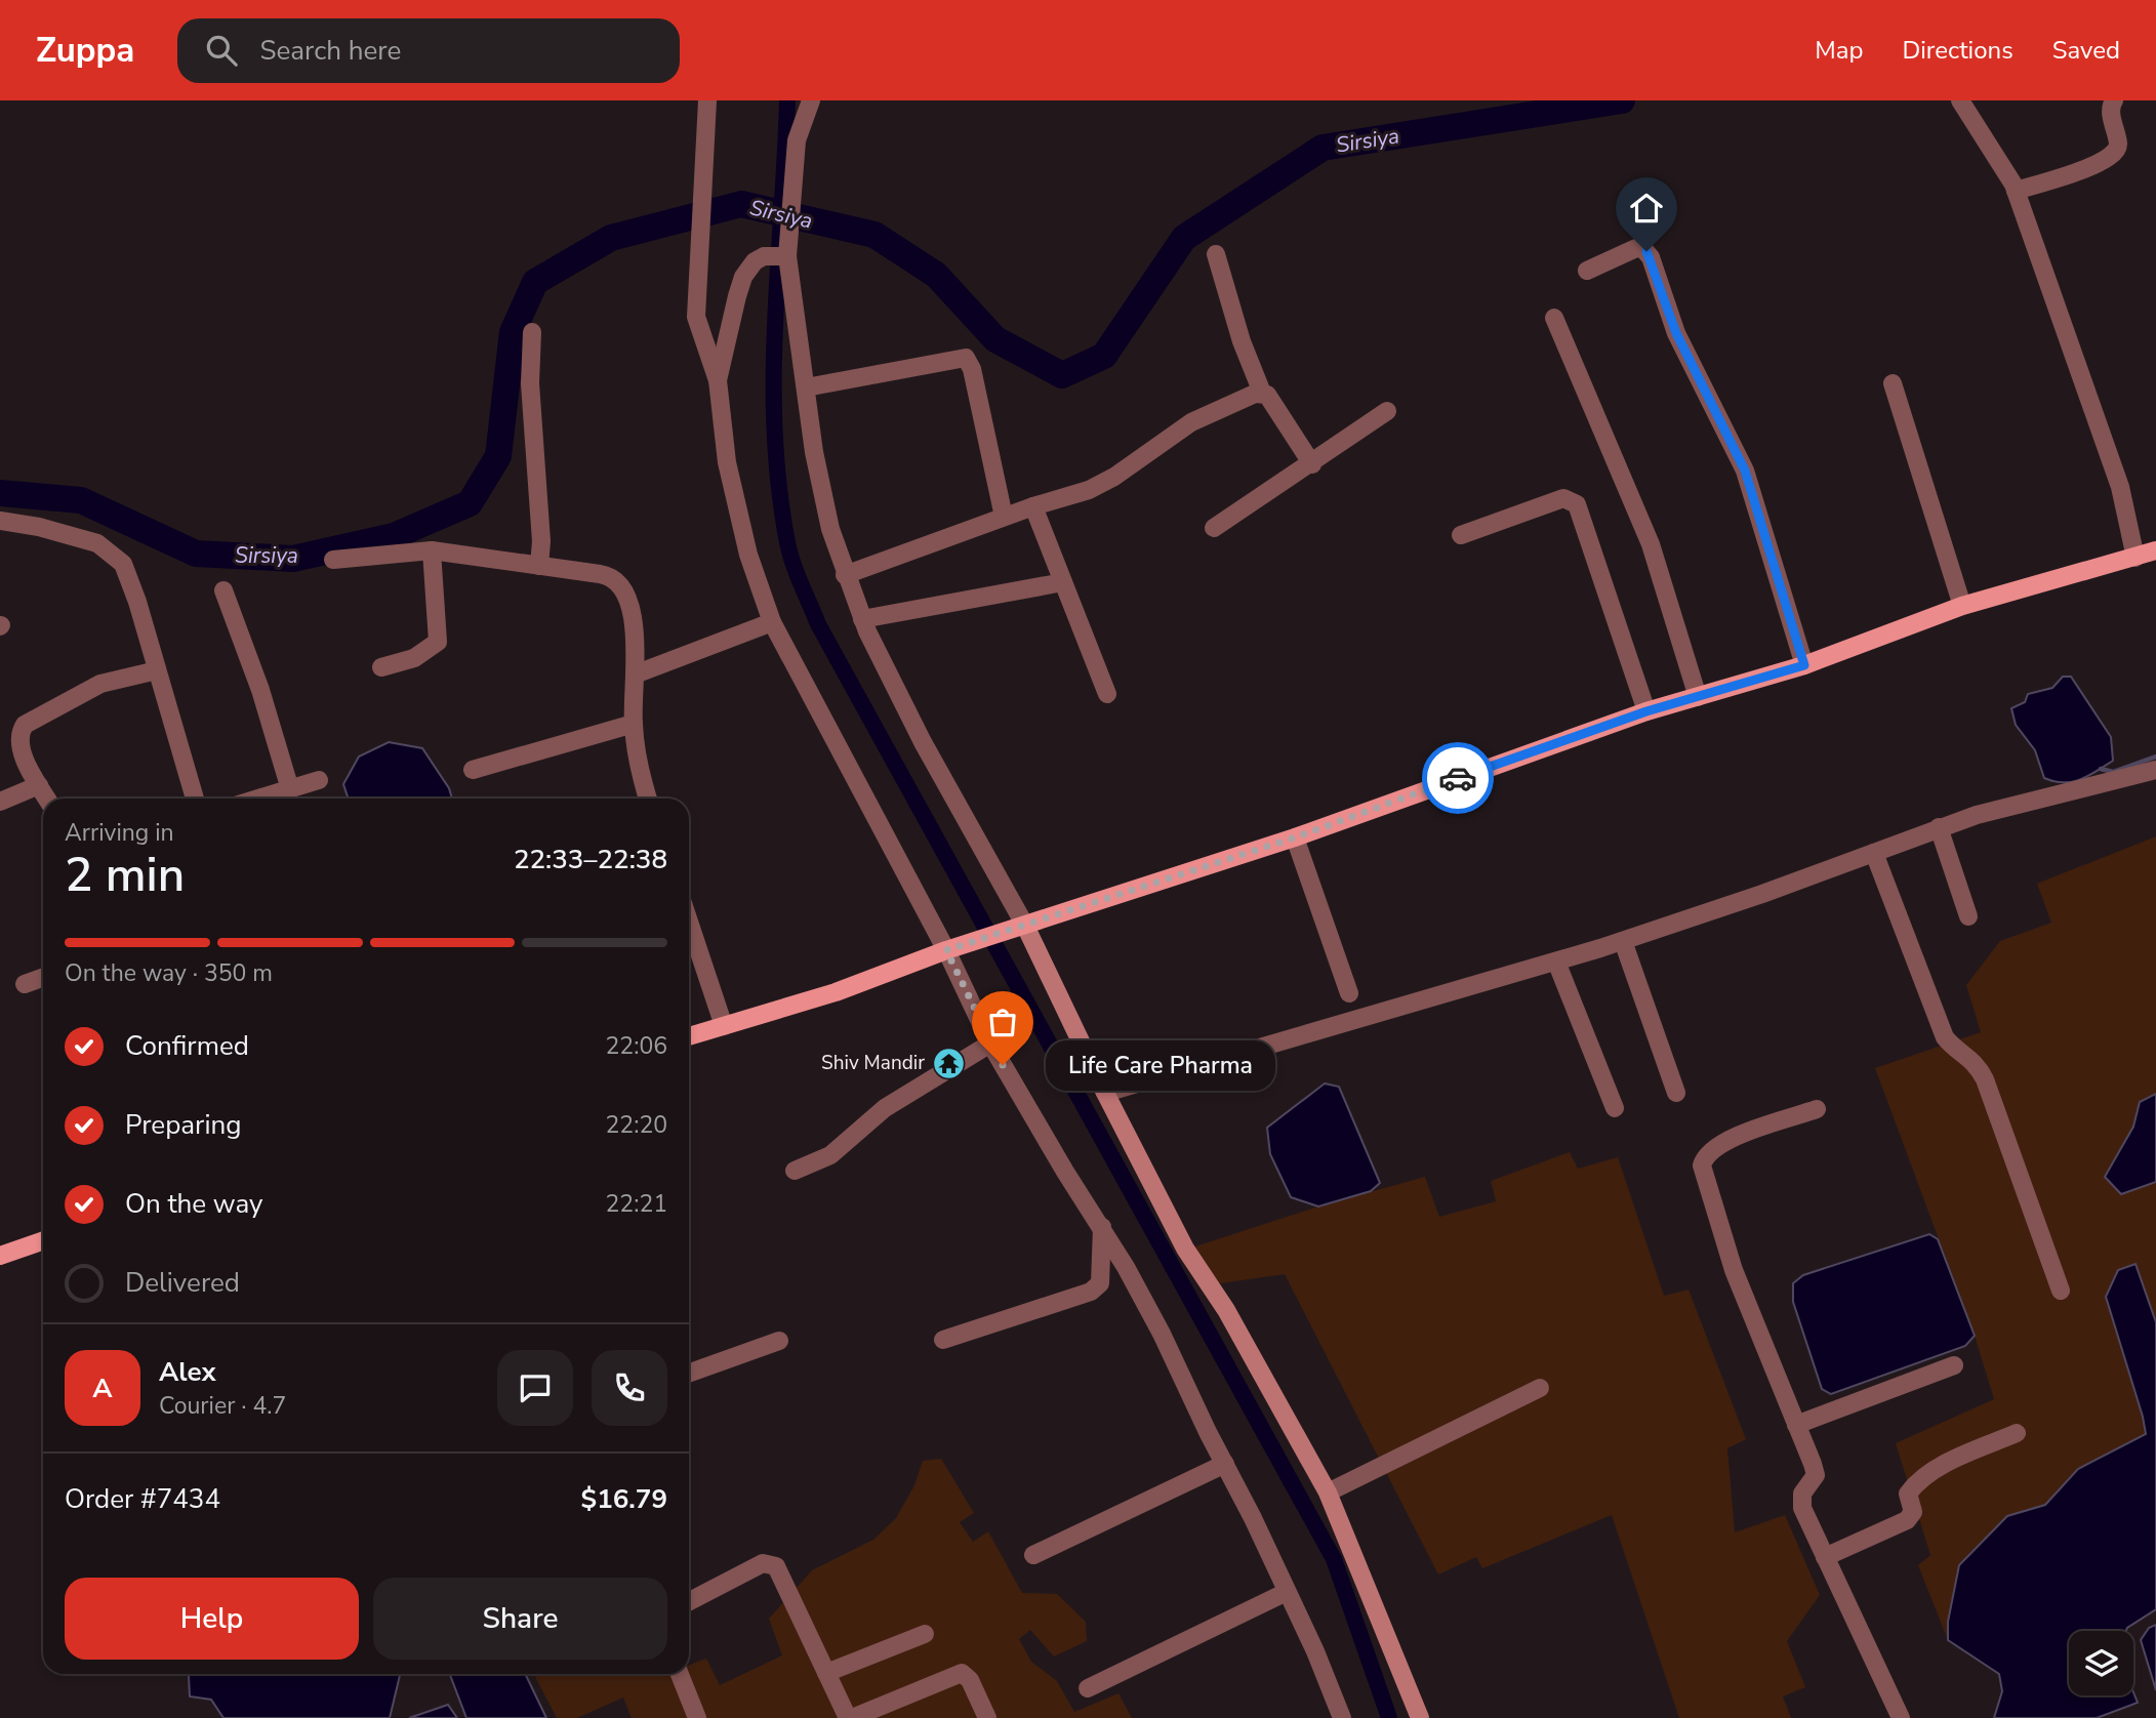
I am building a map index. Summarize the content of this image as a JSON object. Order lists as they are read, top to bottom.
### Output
{
  "water": ["Sirsiya"],
  "places": {
    "temple": ["Shiv Mandir"],
    "other": ["Life Care Pharma"]
  },
  "page": {
    "header": "Zuppa",
    "search": "Search here",
    "nav": ["Map", "Directions", "Saved"],
    "heading": ["2 min", "Arriving in", "22:33–22:38"],
    "panel": [
      "Alex",
      "Courier · 4.7",
      "Order #7434",
      "$16.79"
    ],
    "bar": "On the way · 350 m",
    "list": [
      ["Confirmed", "22:06"],
      ["Preparing", "22:20"],
      ["On the way", "22:21"],
      "Delivered"
    ],
    "bubble": "Life Care Pharma",
    "round": "A",
    "buttons": ["Help", "Share"]
  }
}
